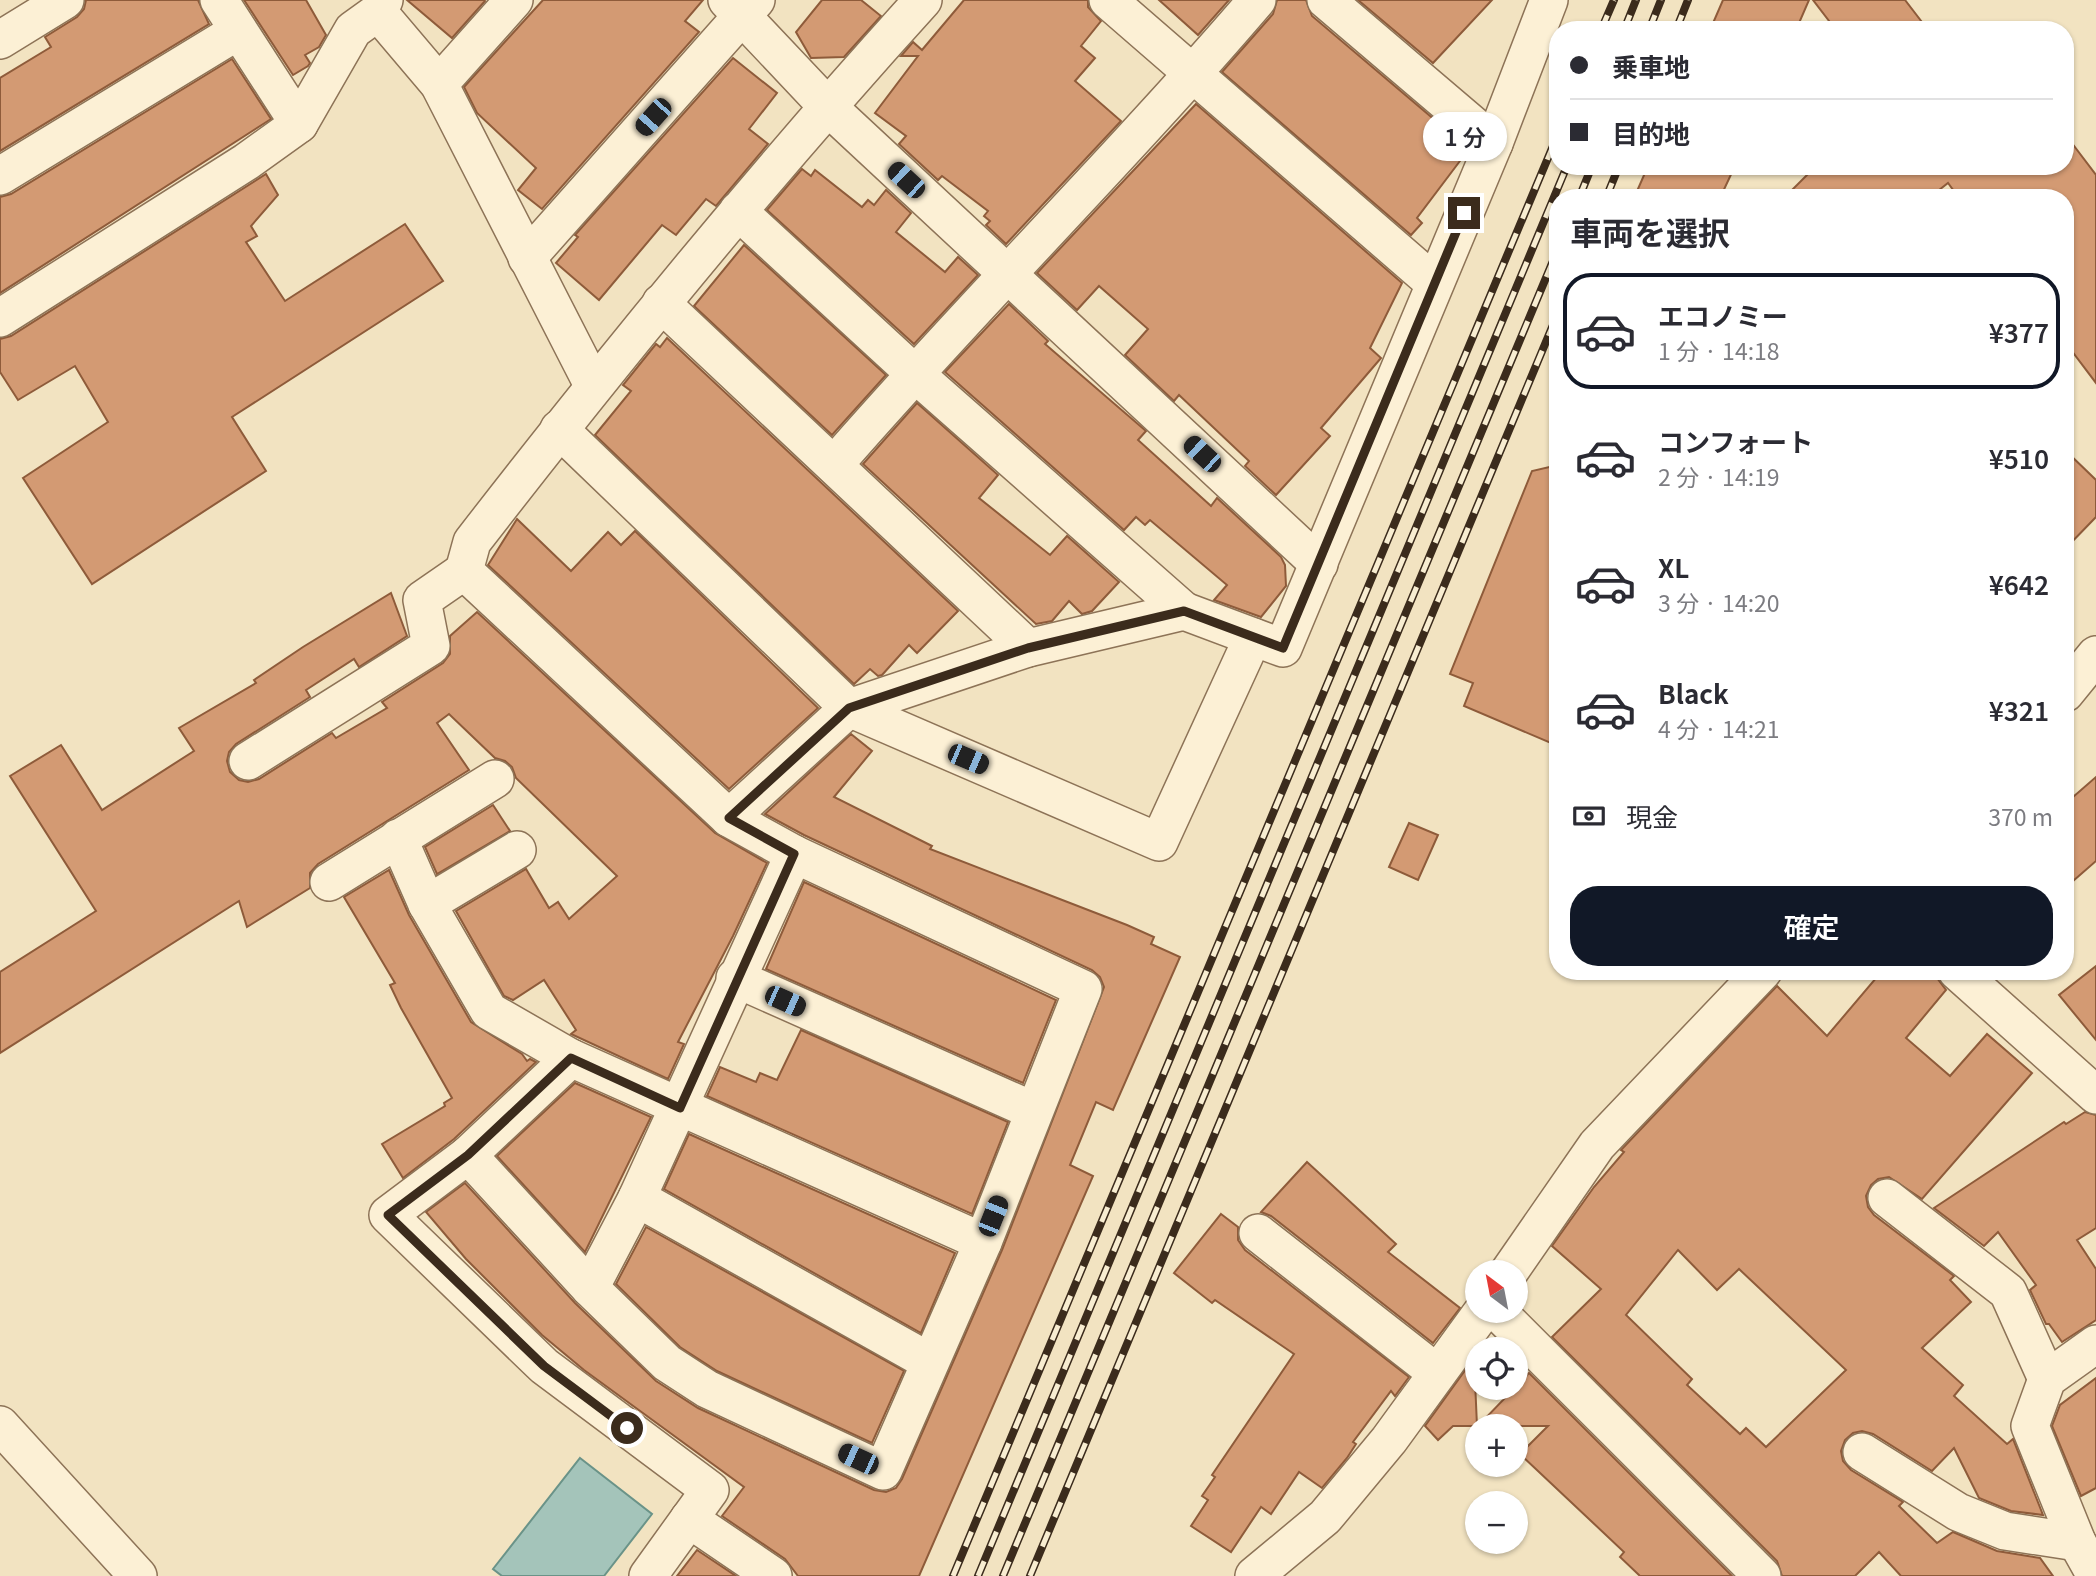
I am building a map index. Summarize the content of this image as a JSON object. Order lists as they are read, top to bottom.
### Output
{
  "north": "top left",
  "page": {
    "banner": ["乗車地", "目的地"],
    "bubble": "1 分",
    "heading": "車両を選択",
    "list": [
      {
        "name": "エコノミー",
        "note": "1 分 · 14:18",
        "value": "¥377"
      },
      {
        "name": "コンフォート",
        "note": "2 分 · 14:19",
        "value": "¥510"
      },
      {
        "name": "XL",
        "note": "3 分 · 14:20",
        "value": "¥642"
      },
      {
        "name": "Black",
        "note": "4 分 · 14:21",
        "value": "¥321"
      }
    ],
    "pay": ["現金", "370 m"],
    "buttons": "確定",
    "map_buttons": ["+", "−"]
  }
}
